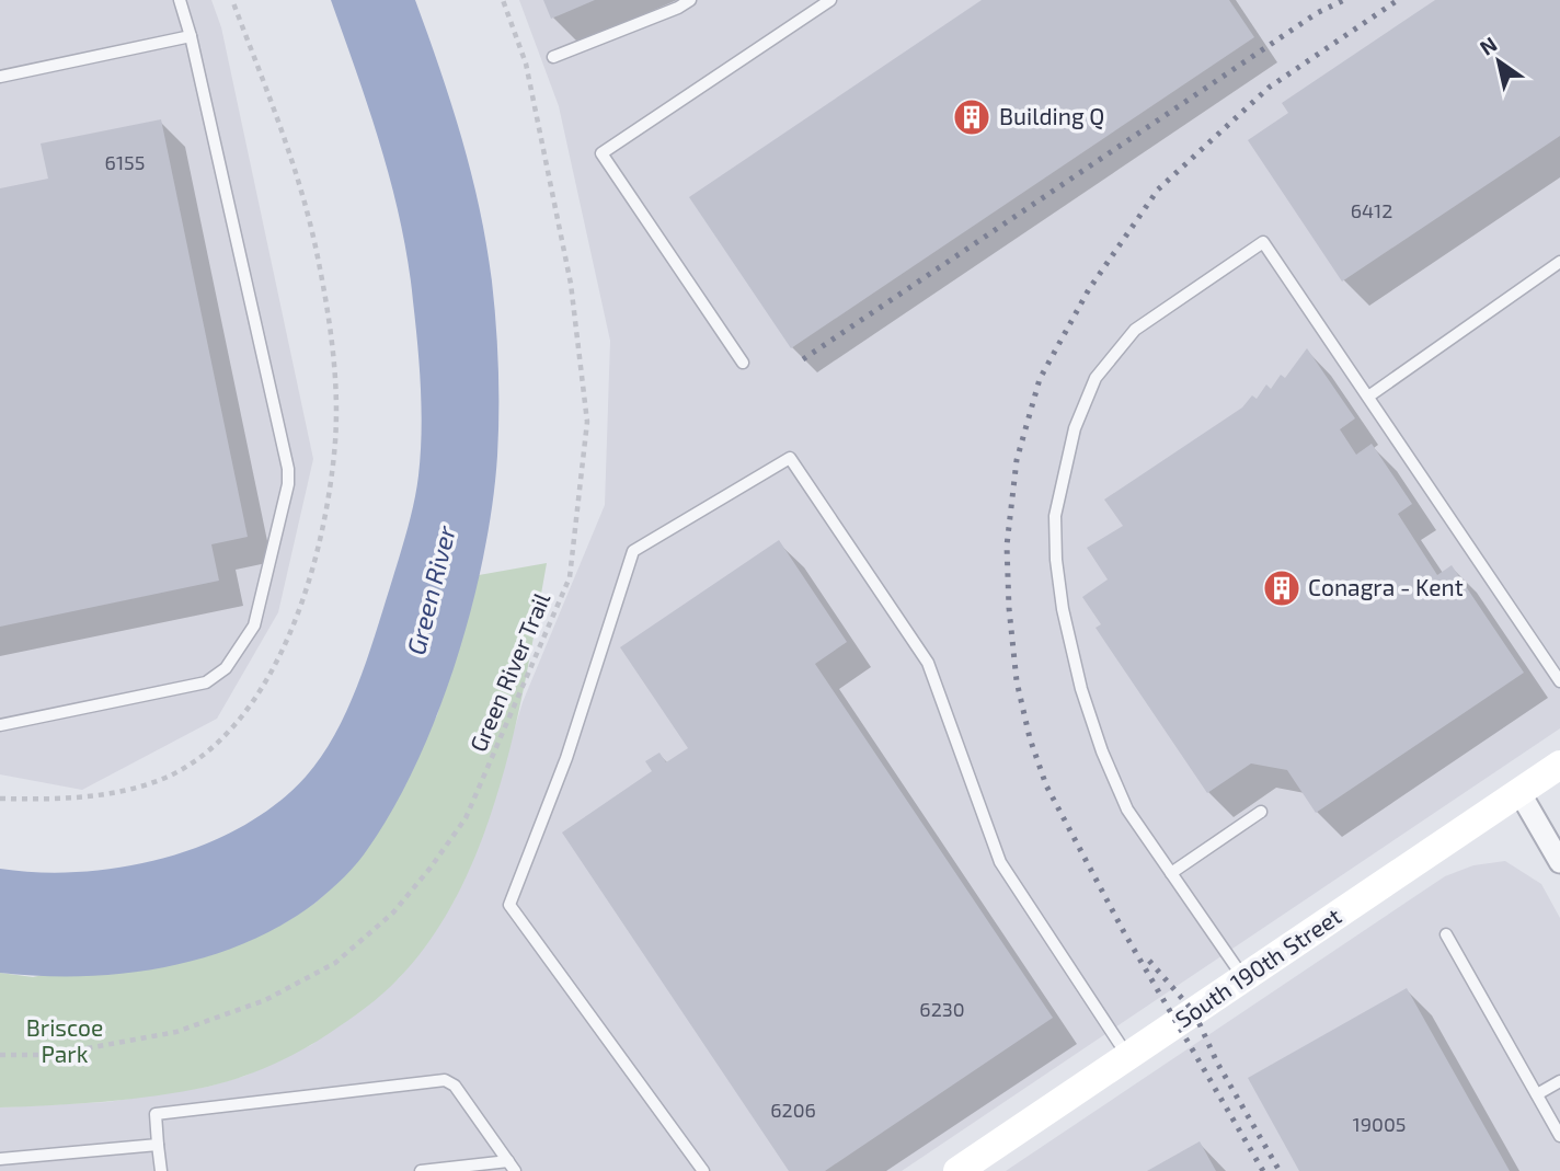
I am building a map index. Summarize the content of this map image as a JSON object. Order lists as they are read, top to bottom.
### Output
{
  "streets": {
    "street": ["South 190th Street"],
    "path": ["Green River Trail"]
  },
  "water": ["Green River"],
  "parks": ["Briscoe Park"],
  "places": {
    "building": ["Building Q", "Conagra - Kent"]
  },
  "house_numbers": [
    "6155",
    "6412",
    "6230",
    "6206",
    "19005"
  ],
  "north": "top left"
}
